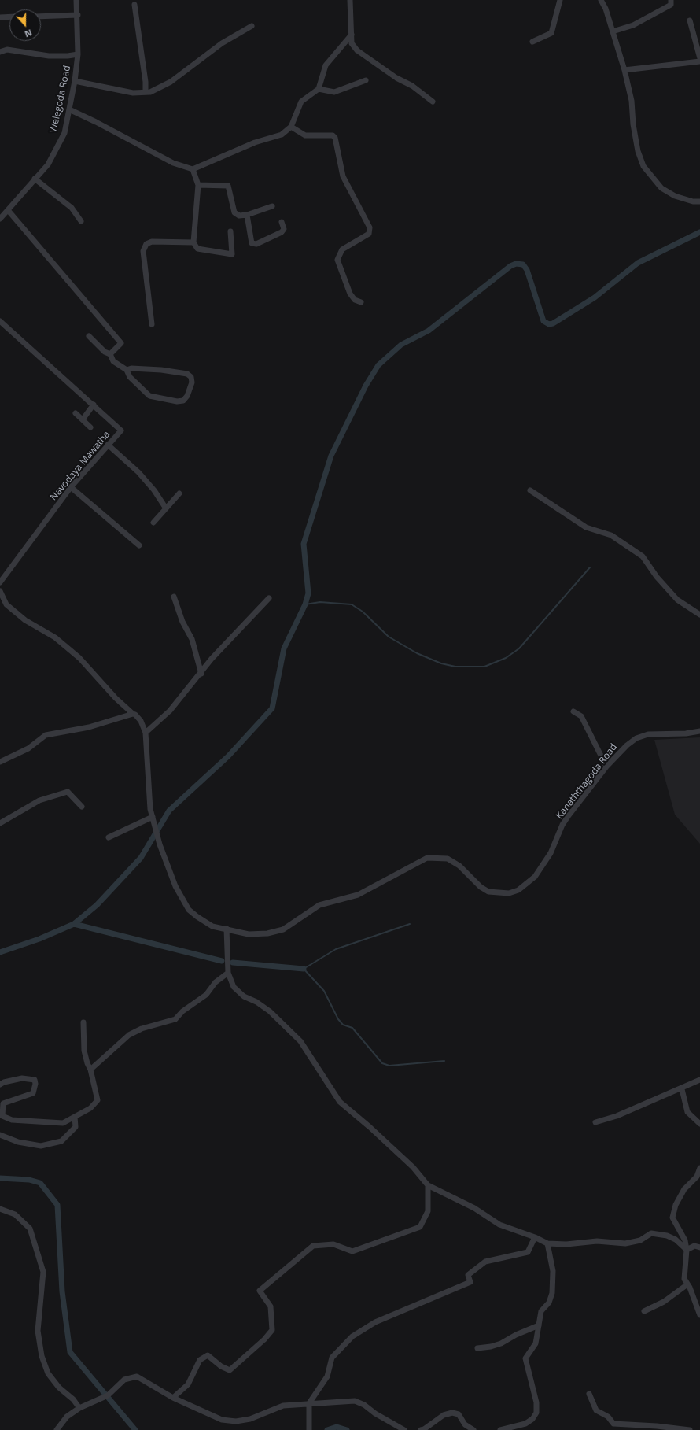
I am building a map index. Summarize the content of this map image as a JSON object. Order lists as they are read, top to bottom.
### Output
{
  "streets": {
    "street": ["Welegoda Road", "Navodaya Mawatha", "Kanaththagoda Road"]
  },
  "north": "bottom"
}
